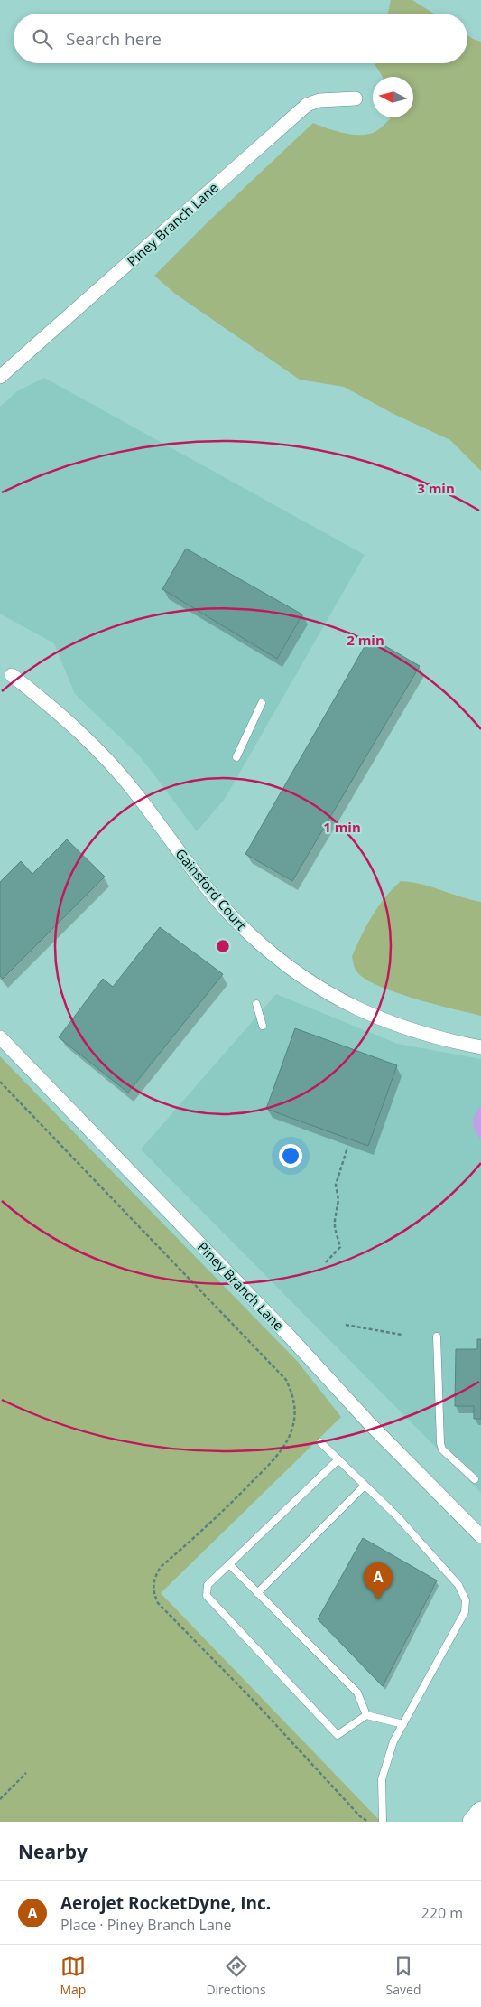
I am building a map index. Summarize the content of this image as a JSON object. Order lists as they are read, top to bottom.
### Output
{
  "streets": {
    "street": ["Piney Branch Lane", "Gainsford Court"]
  },
  "north": "left",
  "page": {
    "search": "Search here",
    "pins": "A",
    "heading": "Nearby",
    "list": [
      {
        "mark": "A",
        "name": "Aerojet RocketDyne, Inc.",
        "note": "Place · Piney Branch Lane",
        "value": "220 m"
      }
    ],
    "nav": ["Map", "Directions", "Saved"]
  },
  "rings": ["3 min", "2 min", "1 min"]
}
